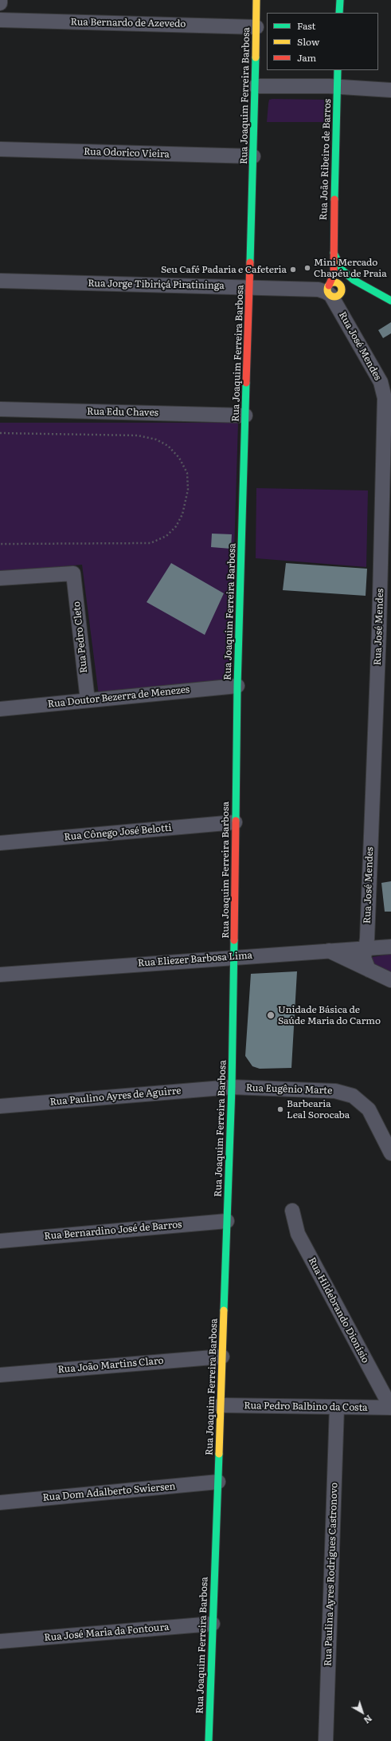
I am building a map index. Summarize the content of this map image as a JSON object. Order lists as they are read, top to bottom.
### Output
{
  "streets": {
    "street": [
      "Rua Bernardo de Azevedo",
      "Rua Joaquim Ferreira Barbosa",
      "Rua Odorico Vieira",
      "Rua João Ribeiro de Barros",
      "Rua Jorge Tibiriçá Piratininga",
      "Rua José Mendes",
      "Rua Edu Chaves",
      "Rua Pedro Cleto",
      "Rua Doutor Bezerra de Menezes",
      "Rua Cônego José Belotti",
      "Rua Eliezer Barbosa Lima",
      "Rua Eugênio Marte",
      "Rua Paulino Ayres de Aguirre",
      "Rua Bernardino José de Barros",
      "Rua Hildebrando Dionísio",
      "Rua João Martins Claro",
      "Rua Pedro Balbino da Costa",
      "Rua Dom Adalberto Swiersen",
      "Rua Paulina Ayres Rodrigues Castronovo",
      "Rua José Maria da Fontoura"
    ]
  },
  "crossings": [
    ["Rua Bernardo de Azevedo", "Rua Joaquim Ferreira Barbosa"],
    ["Rua Joaquim Ferreira Barbosa", "Rua Odorico Vieira"],
    ["Rua Joaquim Ferreira Barbosa", "Rua Jorge Tibiriçá Piratininga"],
    ["Rua Joaquim Ferreira Barbosa", "Rua Edu Chaves"],
    ["Rua Joaquim Ferreira Barbosa", "Rua Doutor Bezerra de Menezes"],
    ["Rua Joaquim Ferreira Barbosa", "Rua Cônego José Belotti"],
    ["Rua Joaquim Ferreira Barbosa", "Rua Eliezer Barbosa Lima"],
    ["Rua Joaquim Ferreira Barbosa", "Rua Eugênio Marte"],
    ["Rua Joaquim Ferreira Barbosa", "Rua Paulino Ayres de Aguirre"],
    ["Rua Joaquim Ferreira Barbosa", "Rua Bernardino José de Barros"],
    ["Rua Joaquim Ferreira Barbosa", "Rua João Martins Claro"],
    ["Rua Joaquim Ferreira Barbosa", "Rua Pedro Balbino da Costa"],
    ["Rua Joaquim Ferreira Barbosa", "Rua Dom Adalberto Swiersen"],
    ["Rua Joaquim Ferreira Barbosa", "Rua José Maria da Fontoura"],
    ["Rua João Ribeiro de Barros", "Rua Jorge Tibiriçá Piratininga"],
    ["Rua João Ribeiro de Barros", "Rua José Mendes"],
    ["Rua Jorge Tibiriçá Piratininga", "Rua José Mendes"],
    ["Rua José Mendes", "Rua Eliezer Barbosa Lima"],
    ["Rua Pedro Cleto", "Rua Doutor Bezerra de Menezes"],
    ["Rua Eugênio Marte", "Rua Paulino Ayres de Aguirre"],
    ["Rua Hildebrando Dionísio", "Rua Pedro Balbino da Costa"],
    ["Rua Pedro Balbino da Costa", "Rua Paulina Ayres Rodrigues Castronovo"]
  ],
  "places": [
    "Mini Mercado Chapéu de Praia",
    "Seu Café Padaria e Cafeteria",
    "Unidade Básica de Saúde Maria do Carmo",
    "Barbearia Leal Sorocaba"
  ],
  "legend": ["Fast", "Slow", "Jam"],
  "north": "bottom right"
}
